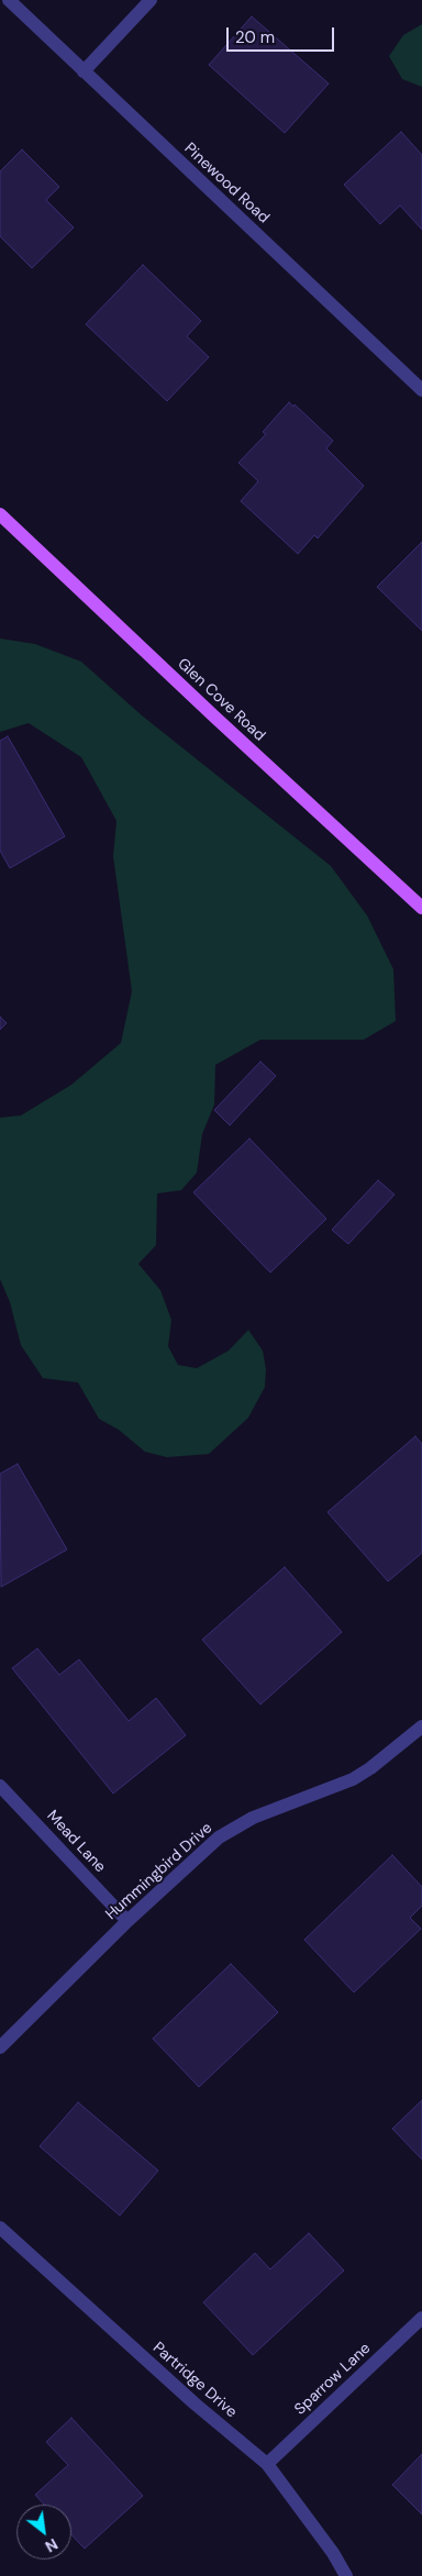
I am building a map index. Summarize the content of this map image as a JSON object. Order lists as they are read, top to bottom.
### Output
{
  "streets": {
    "main road": ["Glen Cove Road"],
    "street": [
      "Pinewood Road",
      "Mead Lane",
      "Hummingbird Drive",
      "Sparrow Lane",
      "Partridge Drive"
    ]
  },
  "crossings": [
    ["Mead Lane", "Hummingbird Drive"],
    ["Sparrow Lane", "Partridge Drive"]
  ],
  "scale_bar": "20 m",
  "north": "bottom right"
}
